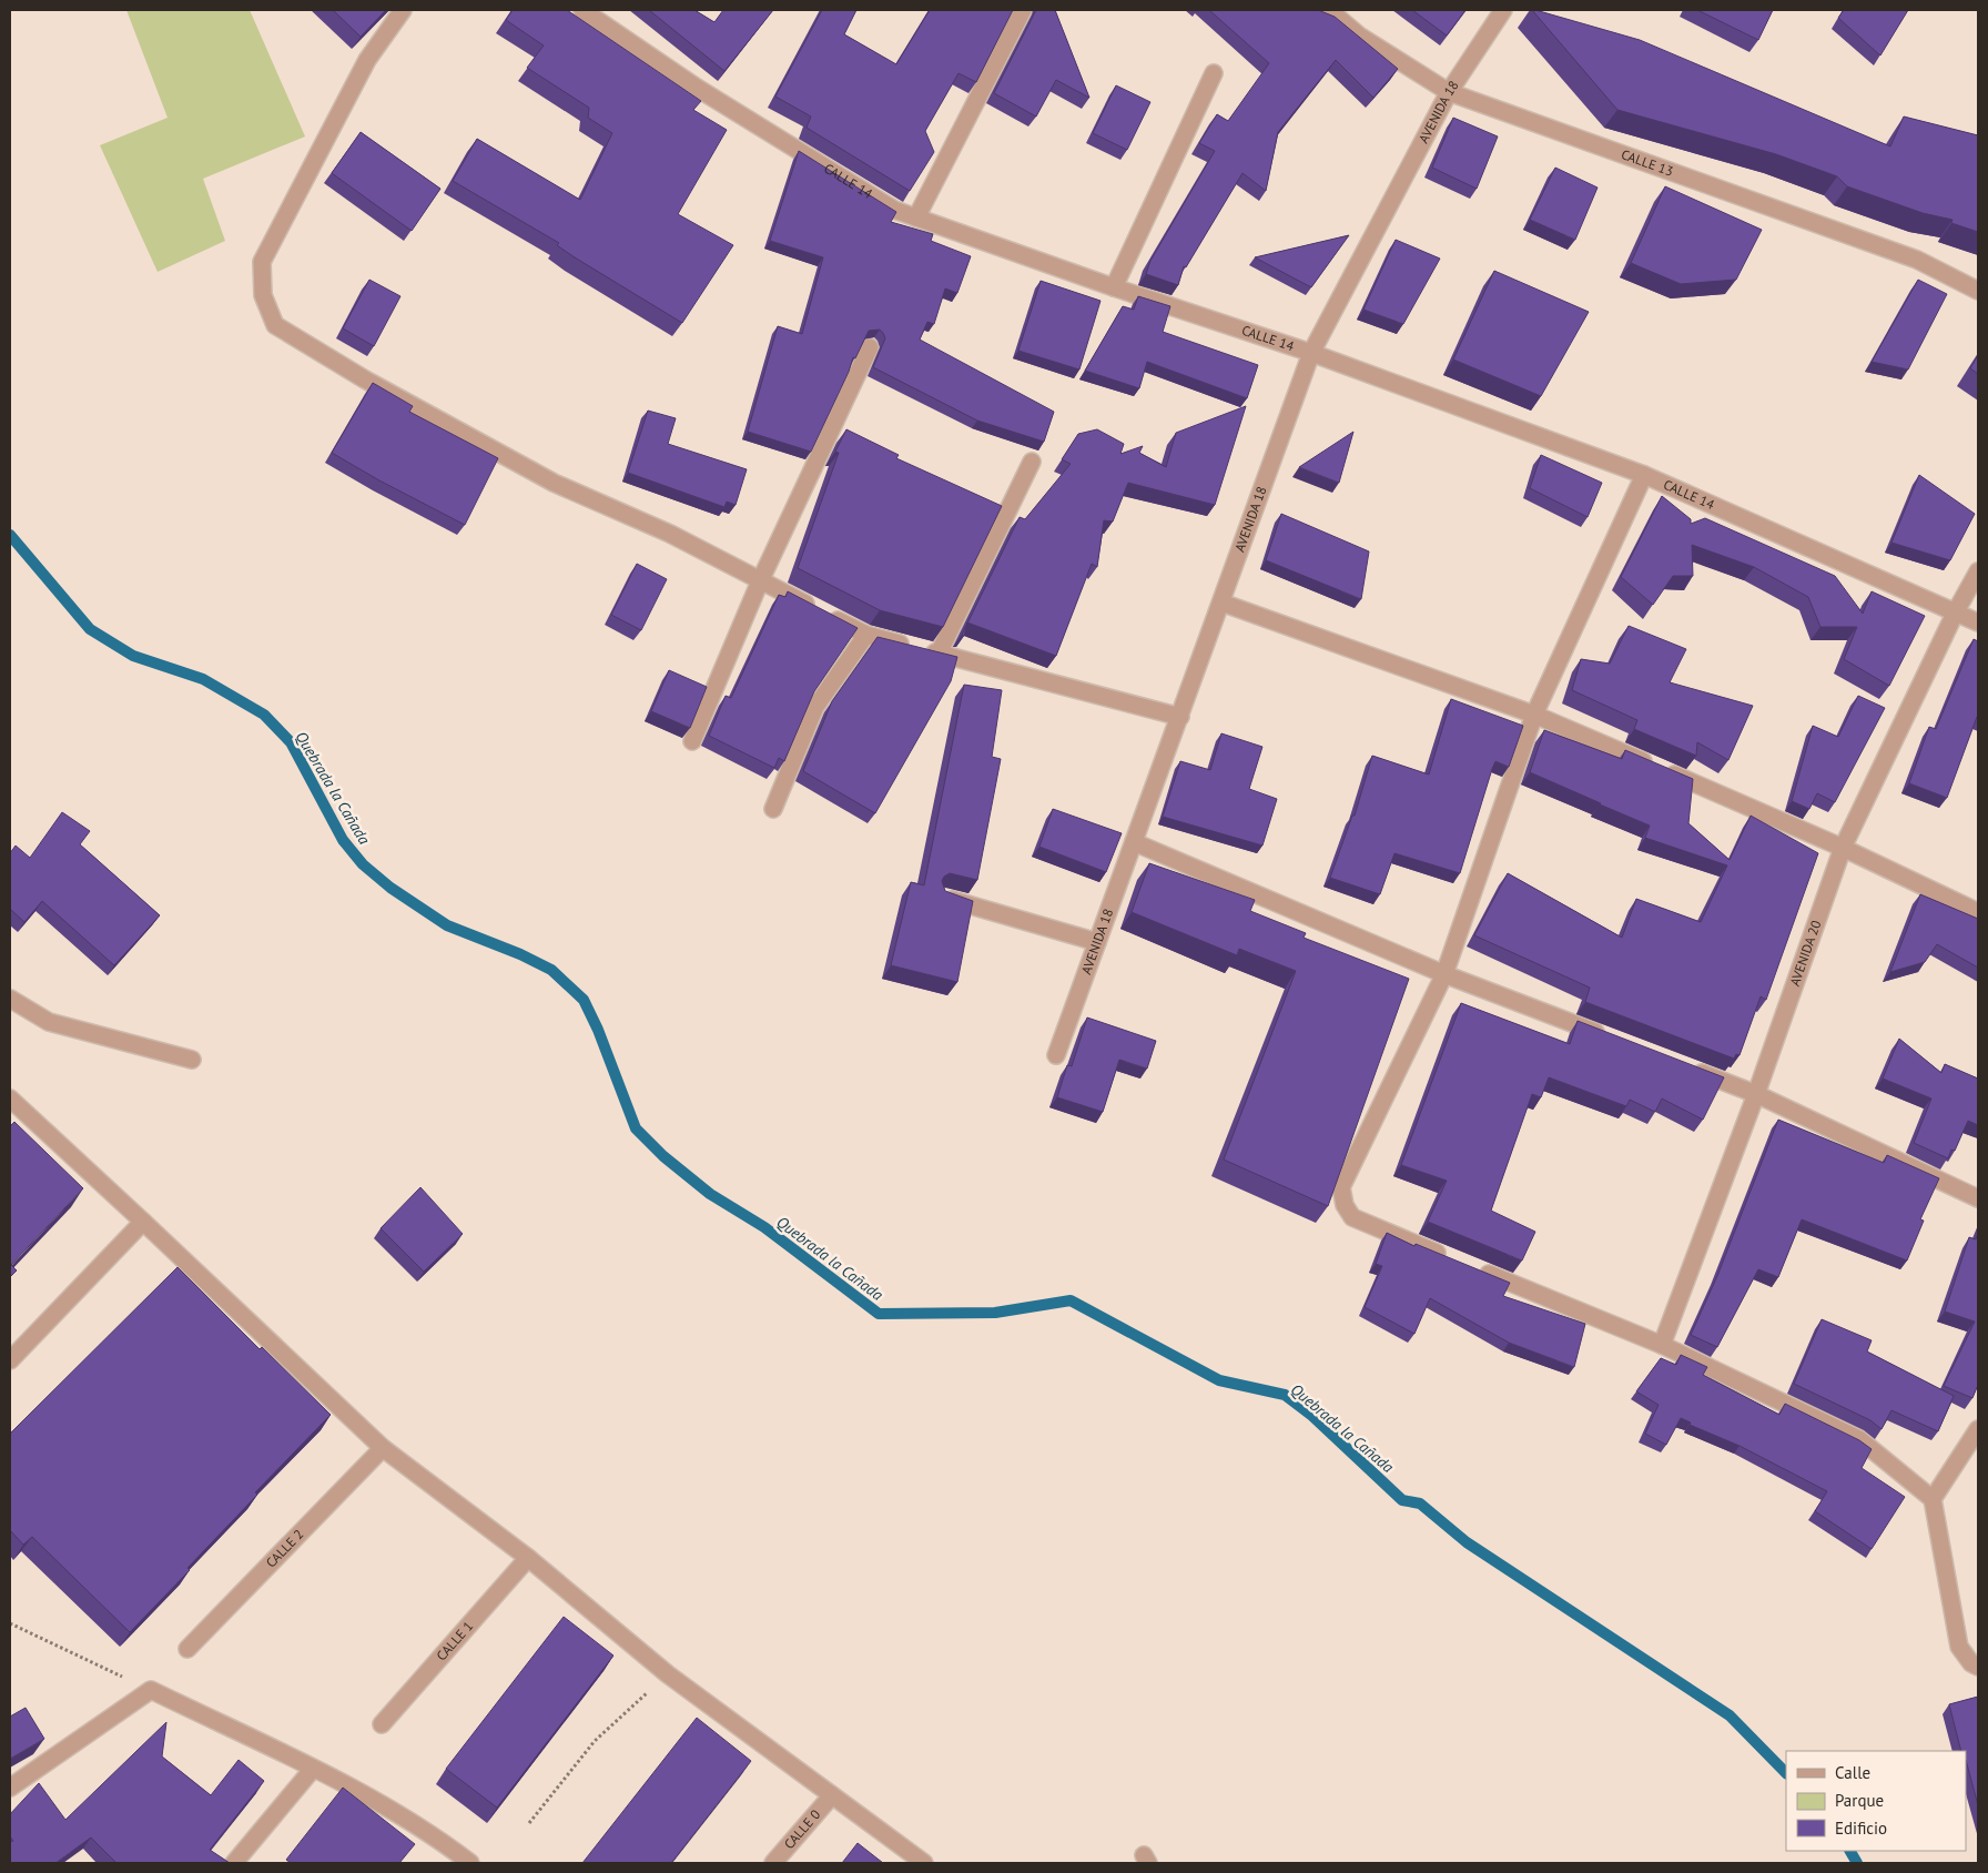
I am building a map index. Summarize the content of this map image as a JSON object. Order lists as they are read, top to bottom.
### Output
{
  "streets": {
    "street": [
      "AVENIDA 18",
      "CALLE 13",
      "CALLE 14",
      "AVENIDA 20",
      "CALLE 2",
      "CALLE 1",
      "CALLE 0"
    ]
  },
  "crossings": [
    ["AVENIDA 18", "CALLE 13"],
    ["AVENIDA 18", "CALLE 14"],
    ["CALLE 14", "AVENIDA 20"]
  ],
  "water": ["Quebrada la Cañada"],
  "legend": ["Calle", "Parque", "Edificio"]
}
